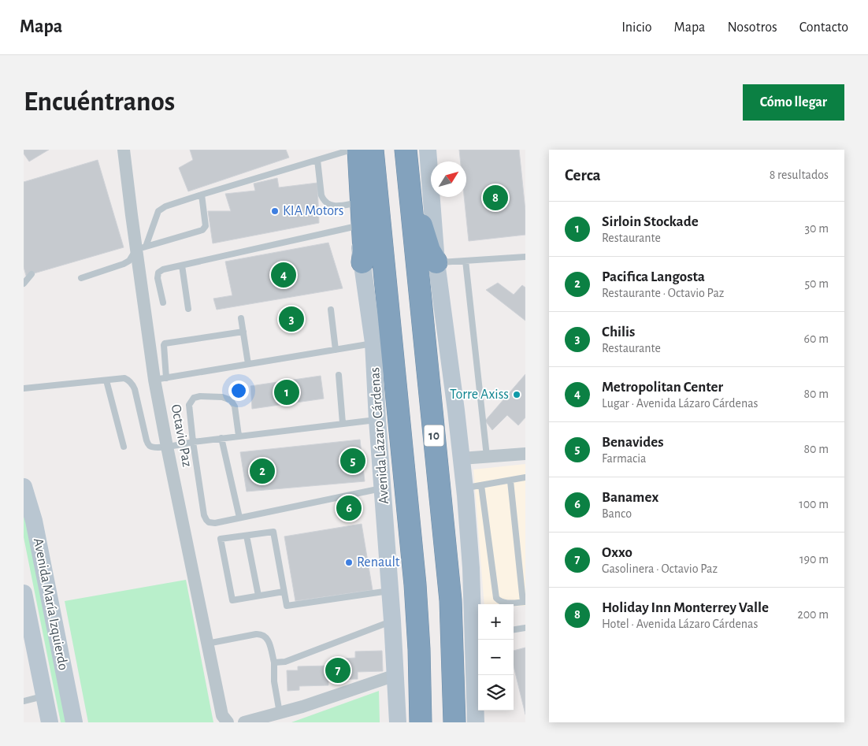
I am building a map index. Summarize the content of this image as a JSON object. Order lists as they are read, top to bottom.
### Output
{
  "streets": {
    "highway": ["Avenida Lázaro Cárdenas", "10"],
    "street": ["Octavio Paz", "Avenida María Izquierdo"]
  },
  "places": ["KIA Motors", "Torre Axiss", "Renault"],
  "north": "top right",
  "page": {
    "header": "Mapa",
    "nav": [
      "Inicio",
      "Mapa",
      "Nosotros",
      "Contacto"
    ],
    "buttons": "Cómo llegar",
    "title": "Encuéntranos",
    "heading": ["Cerca", "8 resultados"],
    "pins": [
      "8",
      "4",
      "3",
      "1",
      "5",
      "2",
      "6",
      "7"
    ],
    "list": [
      {
        "mark": "1",
        "name": "Sirloin Stockade",
        "note": "Restaurante",
        "value": "30 m"
      },
      {
        "mark": "2",
        "name": "Pacifica Langosta",
        "note": "Restaurante · Octavio Paz",
        "value": "50 m"
      },
      {
        "mark": "3",
        "name": "Chilis",
        "note": "Restaurante",
        "value": "60 m"
      },
      {
        "mark": "4",
        "name": "Metropolitan Center",
        "note": "Lugar · Avenida Lázaro Cárdenas",
        "value": "80 m"
      },
      {
        "mark": "5",
        "name": "Benavides",
        "note": "Farmacia",
        "value": "80 m"
      },
      {
        "mark": "6",
        "name": "Banamex",
        "note": "Banco",
        "value": "100 m"
      },
      {
        "mark": "7",
        "name": "Oxxo",
        "note": "Gasolinera · Octavio Paz",
        "value": "190 m"
      },
      {
        "mark": "8",
        "name": "Holiday Inn Monterrey Valle",
        "note": "Hotel · Avenida Lázaro Cárdenas",
        "value": "200 m"
      }
    ],
    "map_buttons": ["+", "−"]
  }
}
